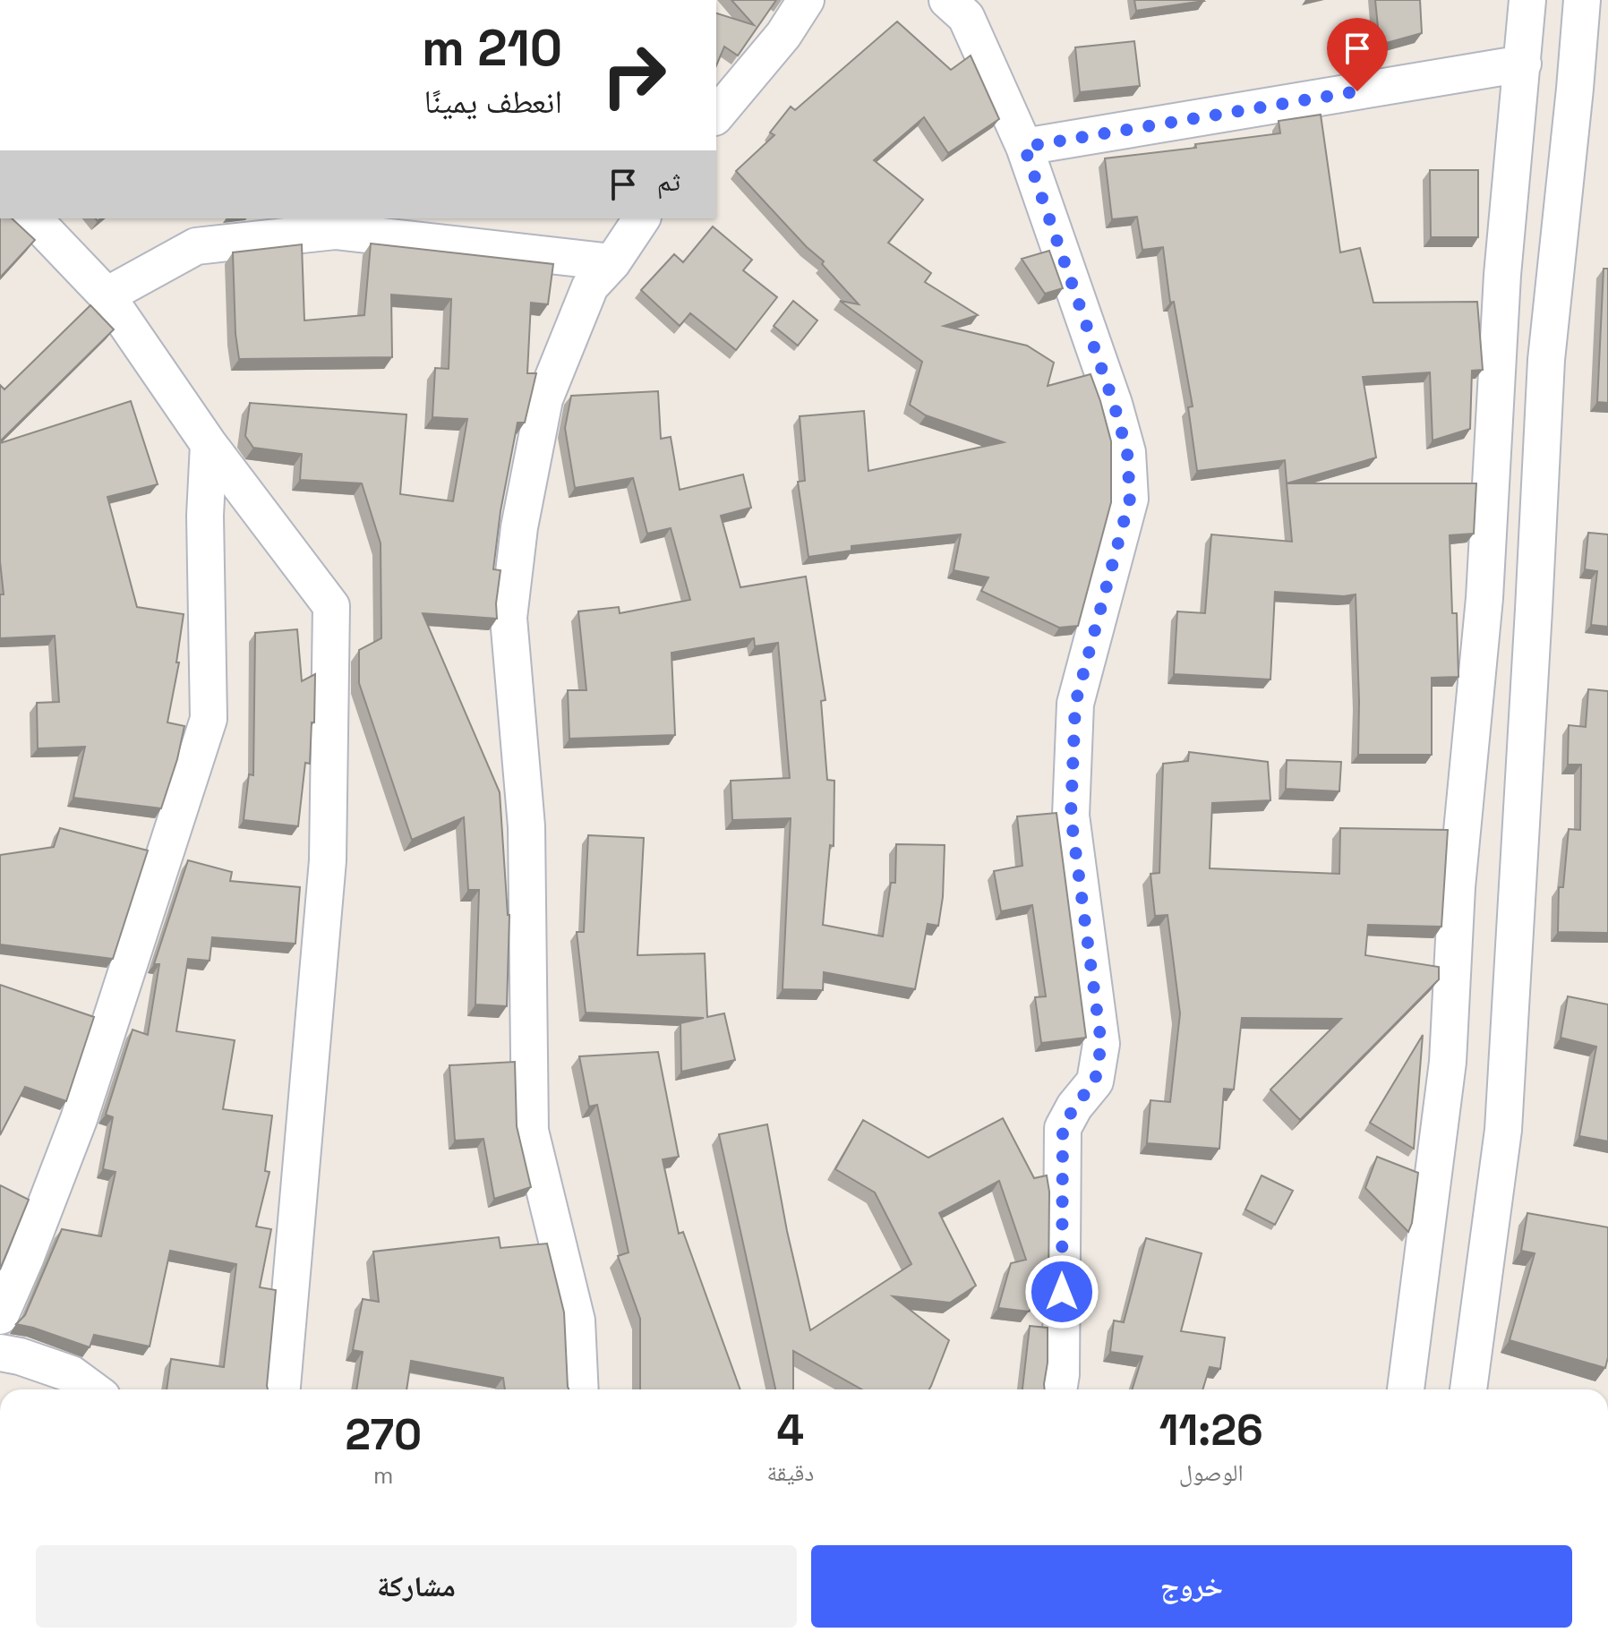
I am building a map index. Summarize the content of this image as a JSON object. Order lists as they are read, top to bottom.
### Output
{
  "page": {
    "turn": ["210 m", "انعطف يمينًا"],
    "then": "ثم",
    "eta": [
      "11:26",
      "الوصول",
      "4",
      "دقيقة",
      "270",
      "m"
    ],
    "buttons": ["خروج", "مشاركة"]
  }
}
